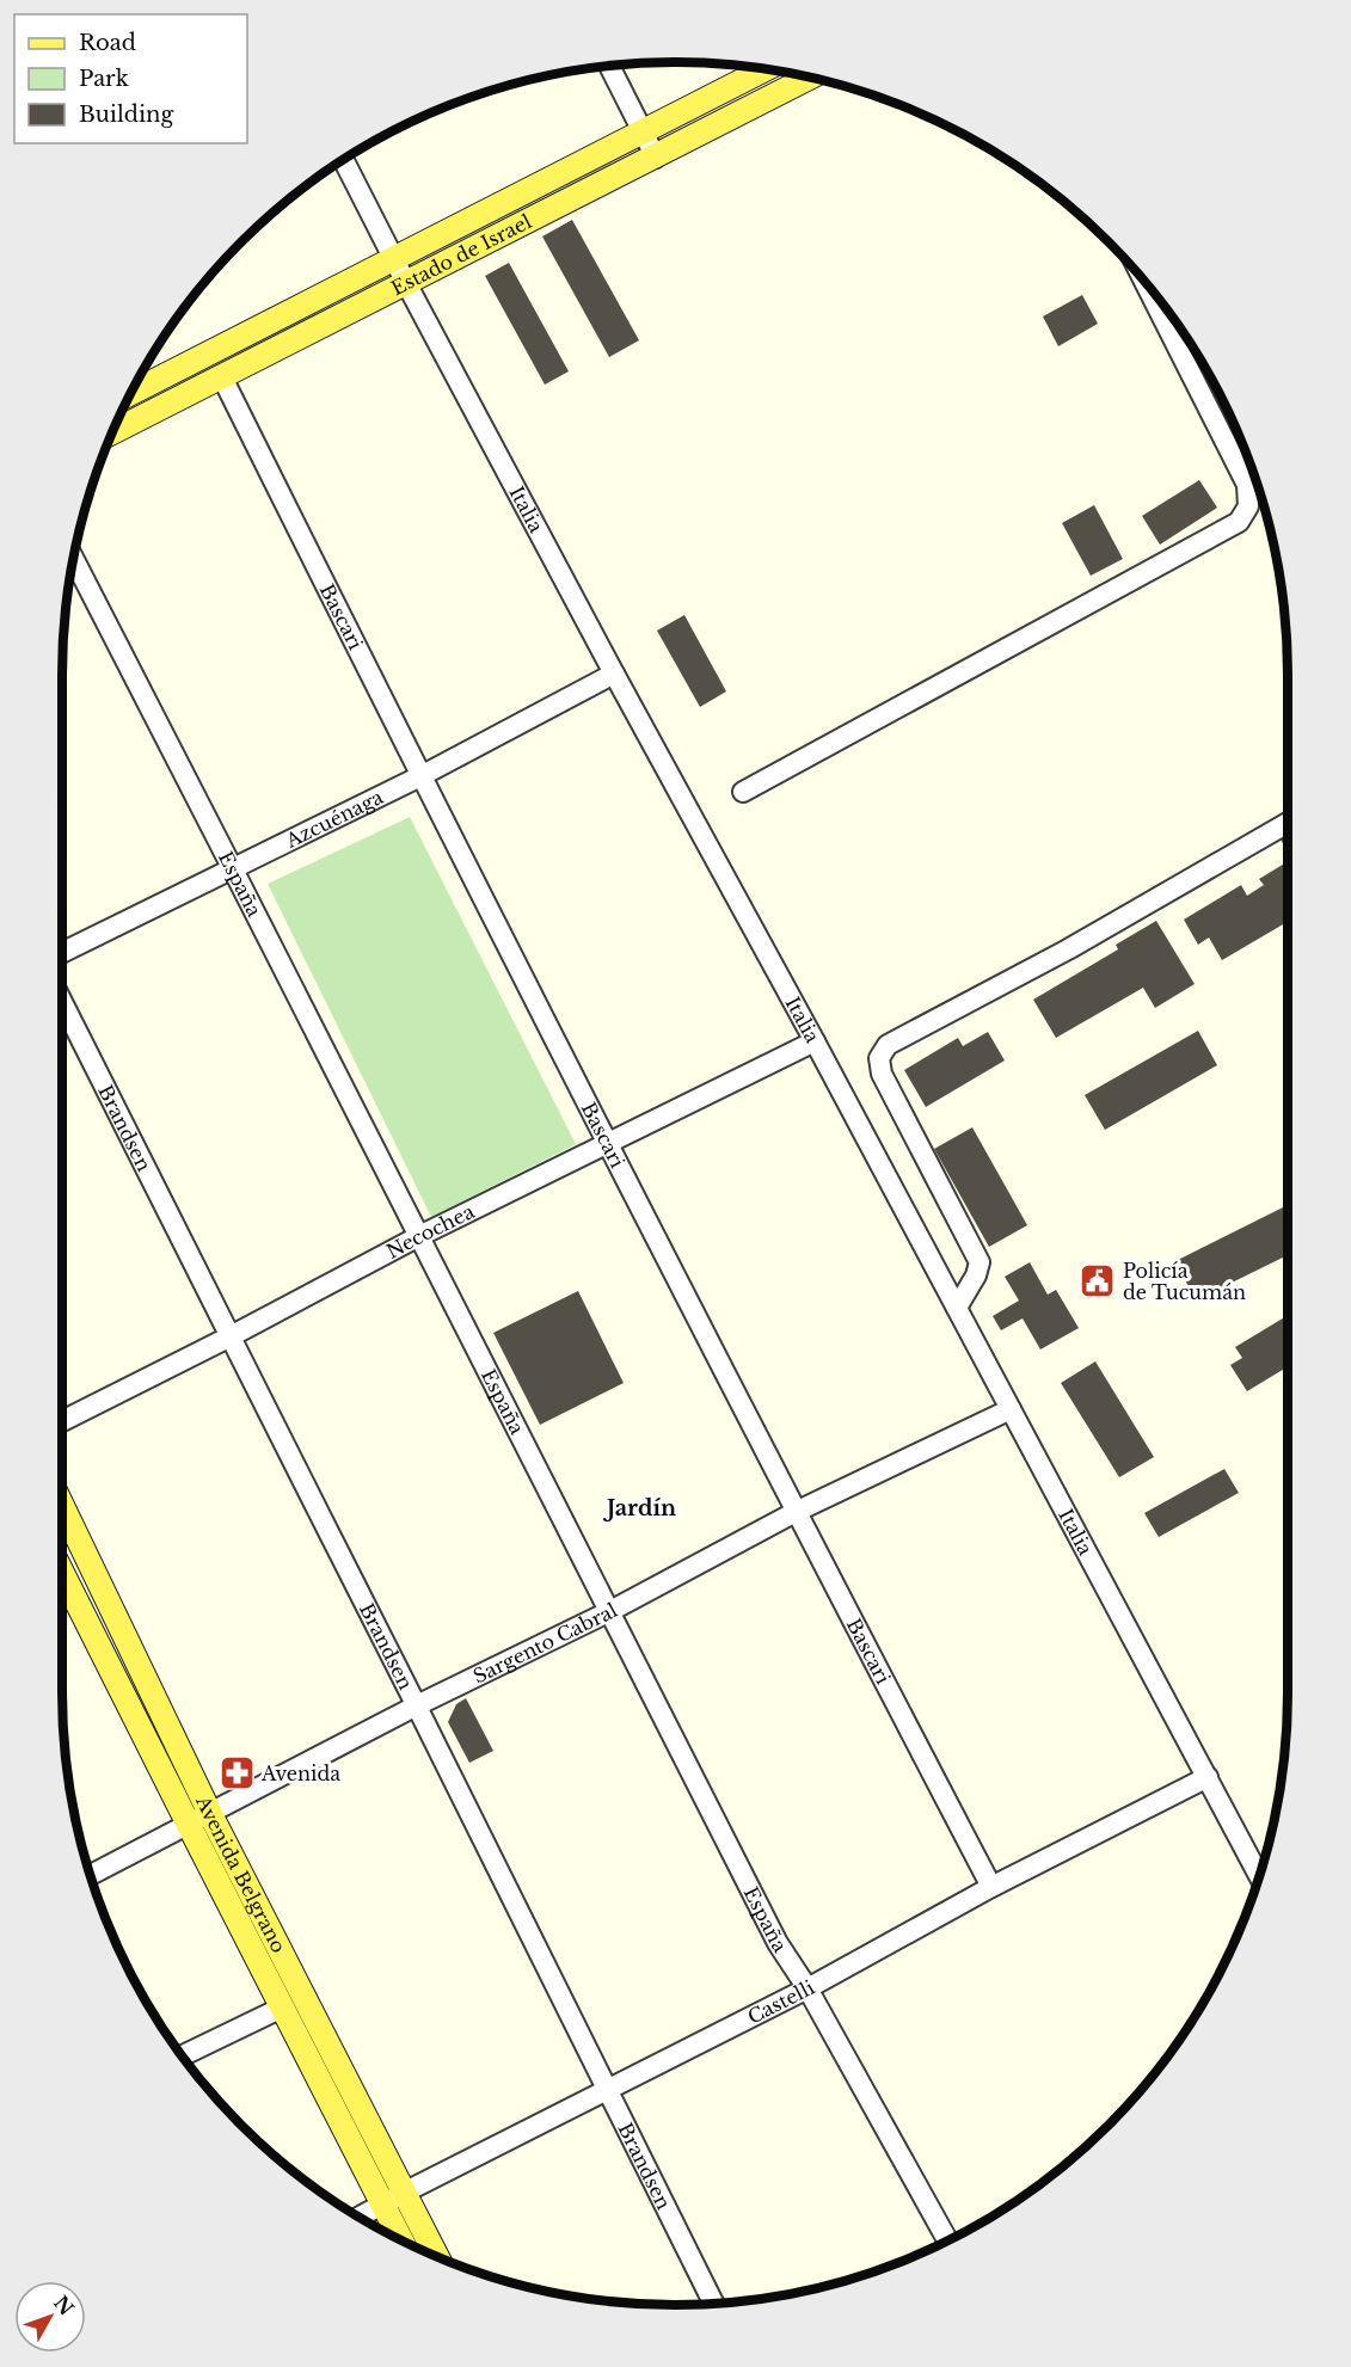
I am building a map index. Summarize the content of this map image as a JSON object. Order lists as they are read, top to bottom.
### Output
{
  "streets": {
    "main road": ["Estado de Israel", "Avenida Belgrano"],
    "street": [
      "Italia",
      "Bascari",
      "Azcuénaga",
      "España",
      "Brandsen",
      "Necochea",
      "Sargento Cabral",
      "Castelli"
    ]
  },
  "crossings": [
    ["Estado de Israel", "Italia"],
    ["Estado de Israel", "Bascari"],
    ["Italia", "Azcuénaga"],
    ["Italia", "Necochea"],
    ["Italia", "Sargento Cabral"],
    ["Italia", "Castelli"],
    ["Bascari", "Azcuénaga"],
    ["Bascari", "Necochea"],
    ["Bascari", "Sargento Cabral"],
    ["Bascari", "Castelli"],
    ["Azcuénaga", "España"],
    ["España", "Necochea"],
    ["España", "Sargento Cabral"],
    ["España", "Castelli"],
    ["Brandsen", "Necochea"],
    ["Brandsen", "Sargento Cabral"],
    ["Brandsen", "Castelli"],
    ["Sargento Cabral", "Avenida Belgrano"],
    ["Avenida Belgrano", "Castelli"]
  ],
  "districts": ["Jardín"],
  "places": {
    "public building": ["Policía de Tucumán"],
    "pharmacy": ["Avenida"]
  },
  "legend": ["Road", "Park", "Building"],
  "north": "top right"
}
